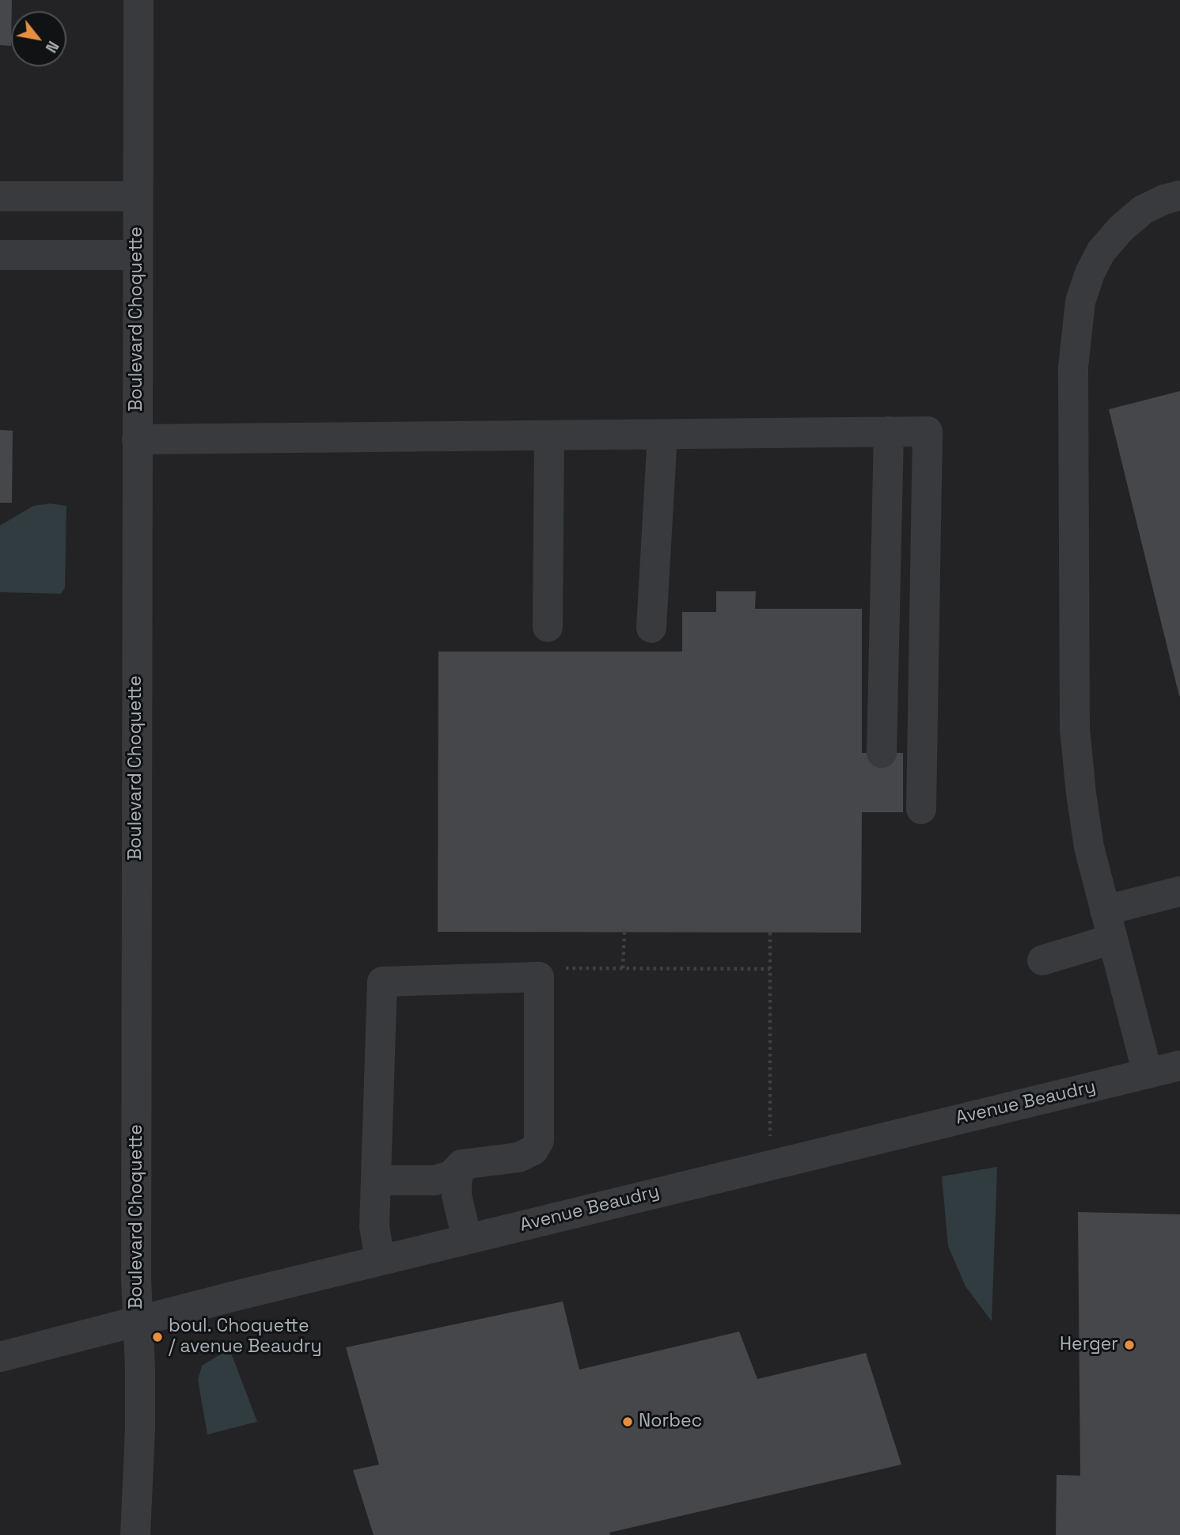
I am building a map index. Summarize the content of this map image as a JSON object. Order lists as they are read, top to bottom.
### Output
{
  "streets": {
    "street": ["Boulevard Choquette", "Avenue Beaudry"]
  },
  "crossings": [
    ["Boulevard Choquette", "Avenue Beaudry"]
  ],
  "places": ["boul. Choquette / avenue Beaudry", "Herger", "Norbec"],
  "north": "bottom right"
}
